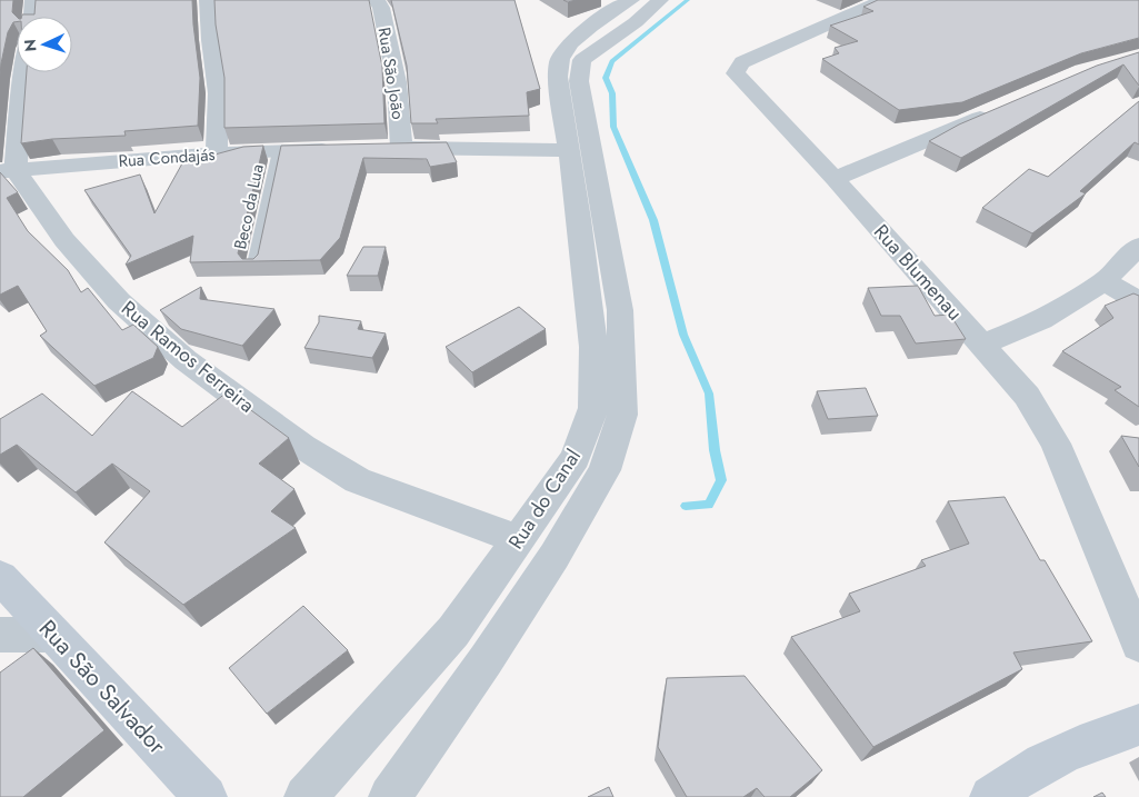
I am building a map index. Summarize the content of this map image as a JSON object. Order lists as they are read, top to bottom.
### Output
{
  "streets": {
    "street": [
      "Rua São João",
      "Rua Condajás",
      "Rua Blumenau",
      "Rua Ramos Ferreira",
      "Rua do Canal",
      "Rua São Salvador"
    ],
    "lane": ["Beco da Lua"]
  },
  "crossings": [
    ["Rua São João", "Rua do Canal"],
    ["Rua Condajás", "Beco da Lua"],
    ["Rua Condajás", "Rua Ramos Ferreira"],
    ["Rua Ramos Ferreira", "Rua do Canal"]
  ],
  "north": "left"
}
